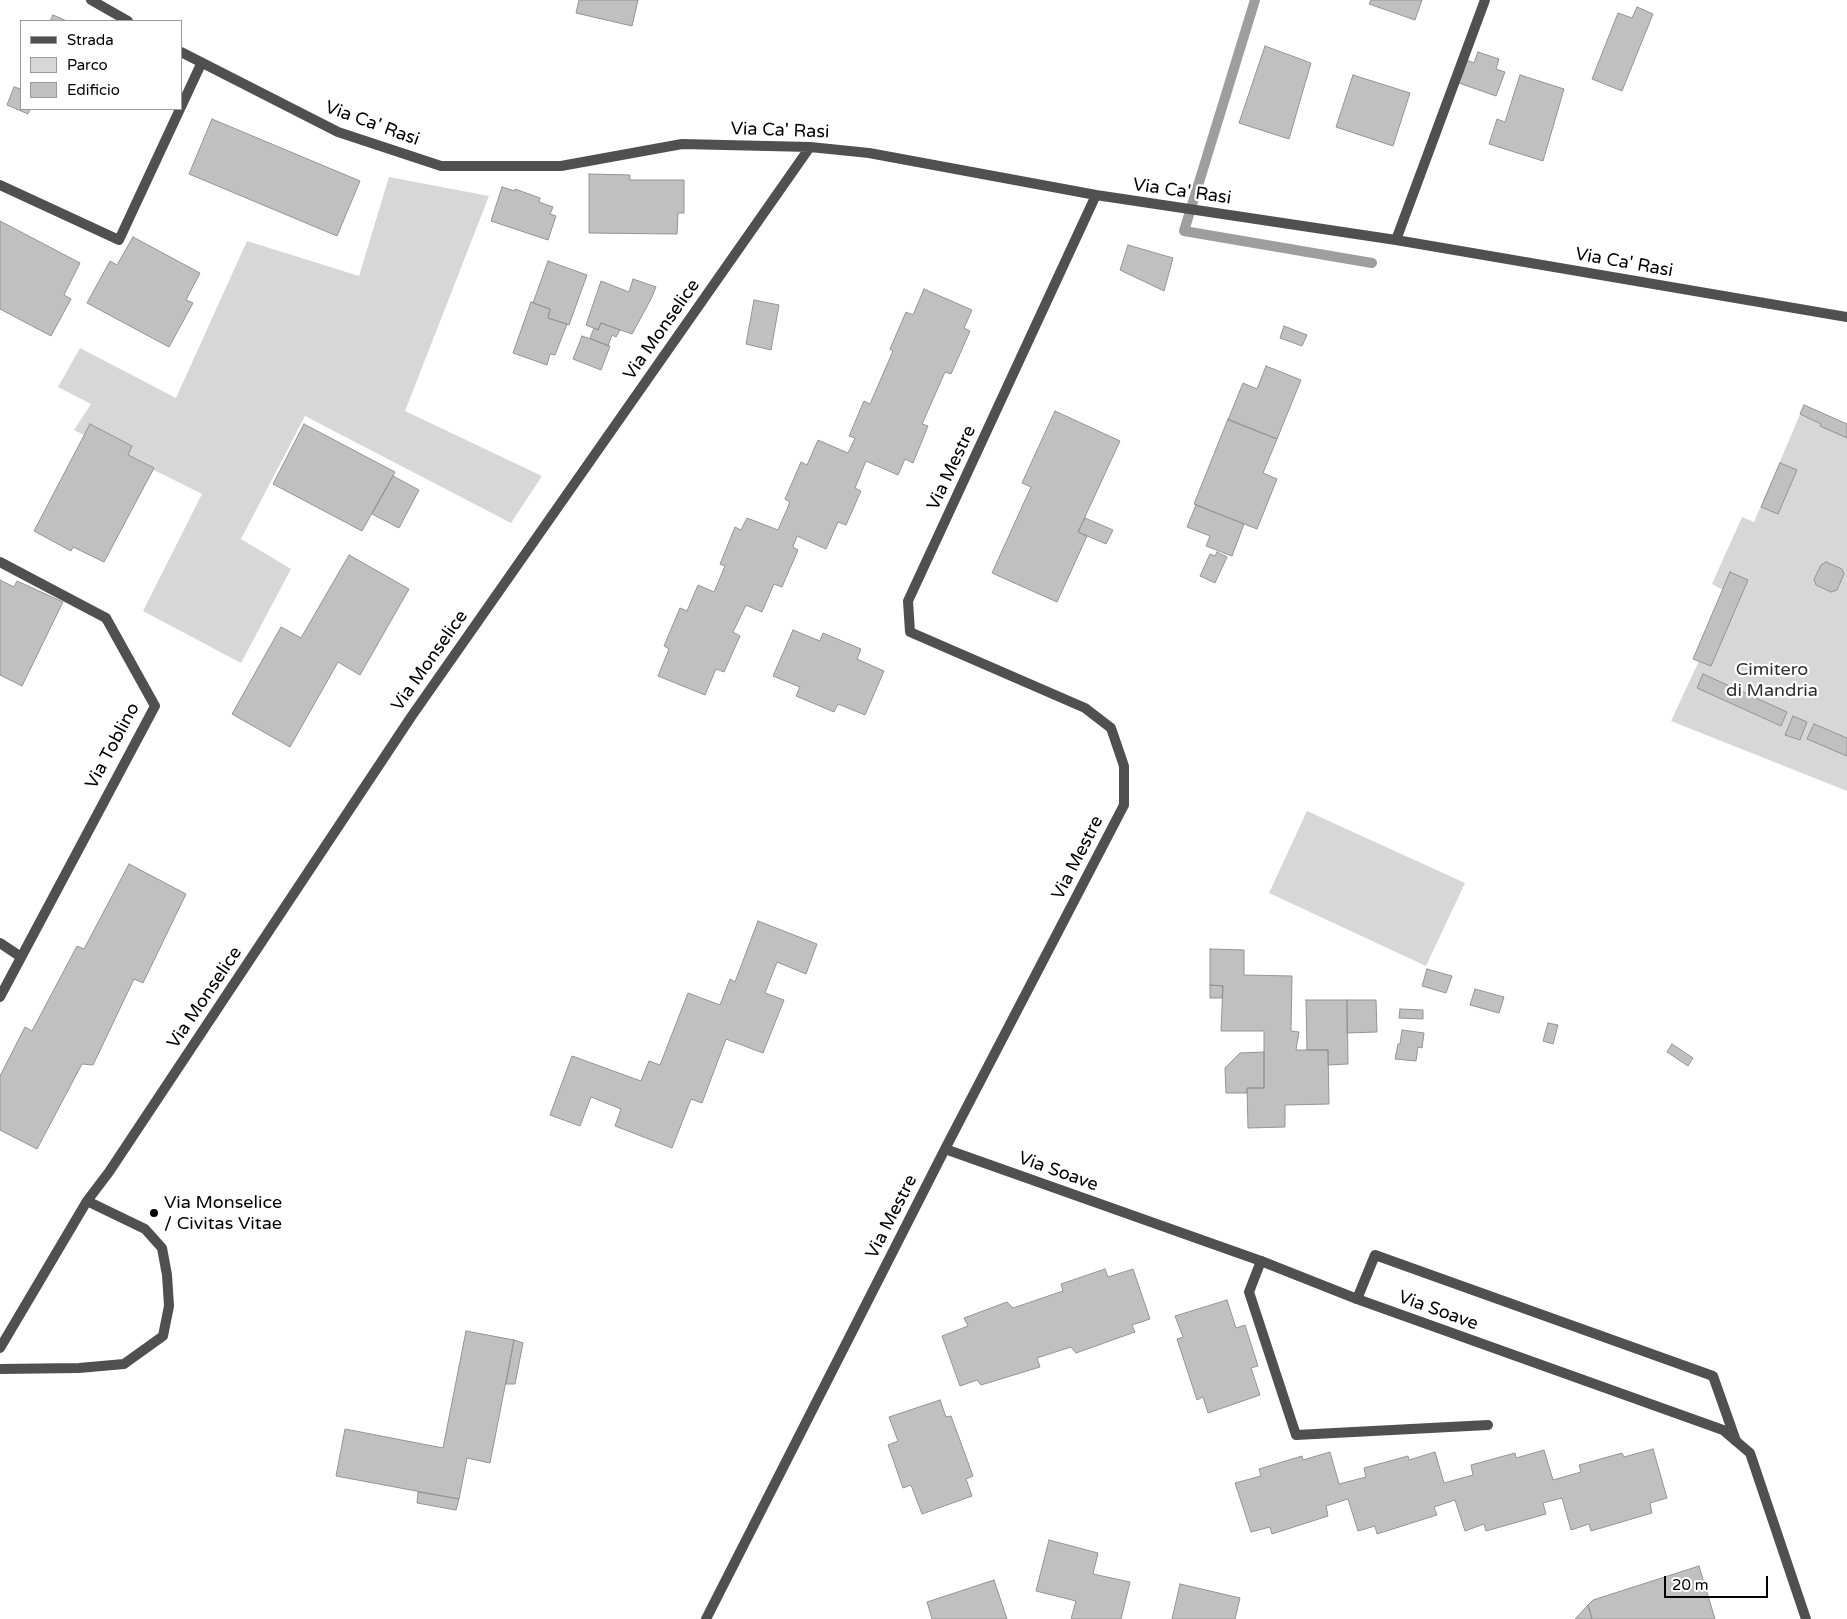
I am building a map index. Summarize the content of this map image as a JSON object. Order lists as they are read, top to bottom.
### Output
{
  "streets": {
    "street": [
      "Via Ca' Rasi",
      "Via Monselice",
      "Via Mestre",
      "Via Toblino",
      "Via Soave"
    ]
  },
  "crossings": [
    ["Via Ca' Rasi", "Via Monselice"],
    ["Via Ca' Rasi", "Via Mestre"],
    ["Via Mestre", "Via Soave"]
  ],
  "parks": ["Cimitero di Mandria"],
  "places": ["Via Monselice / Civitas Vitae"],
  "legend": ["Strada", "Parco", "Edificio"],
  "scale_bar": "20 m"
}
